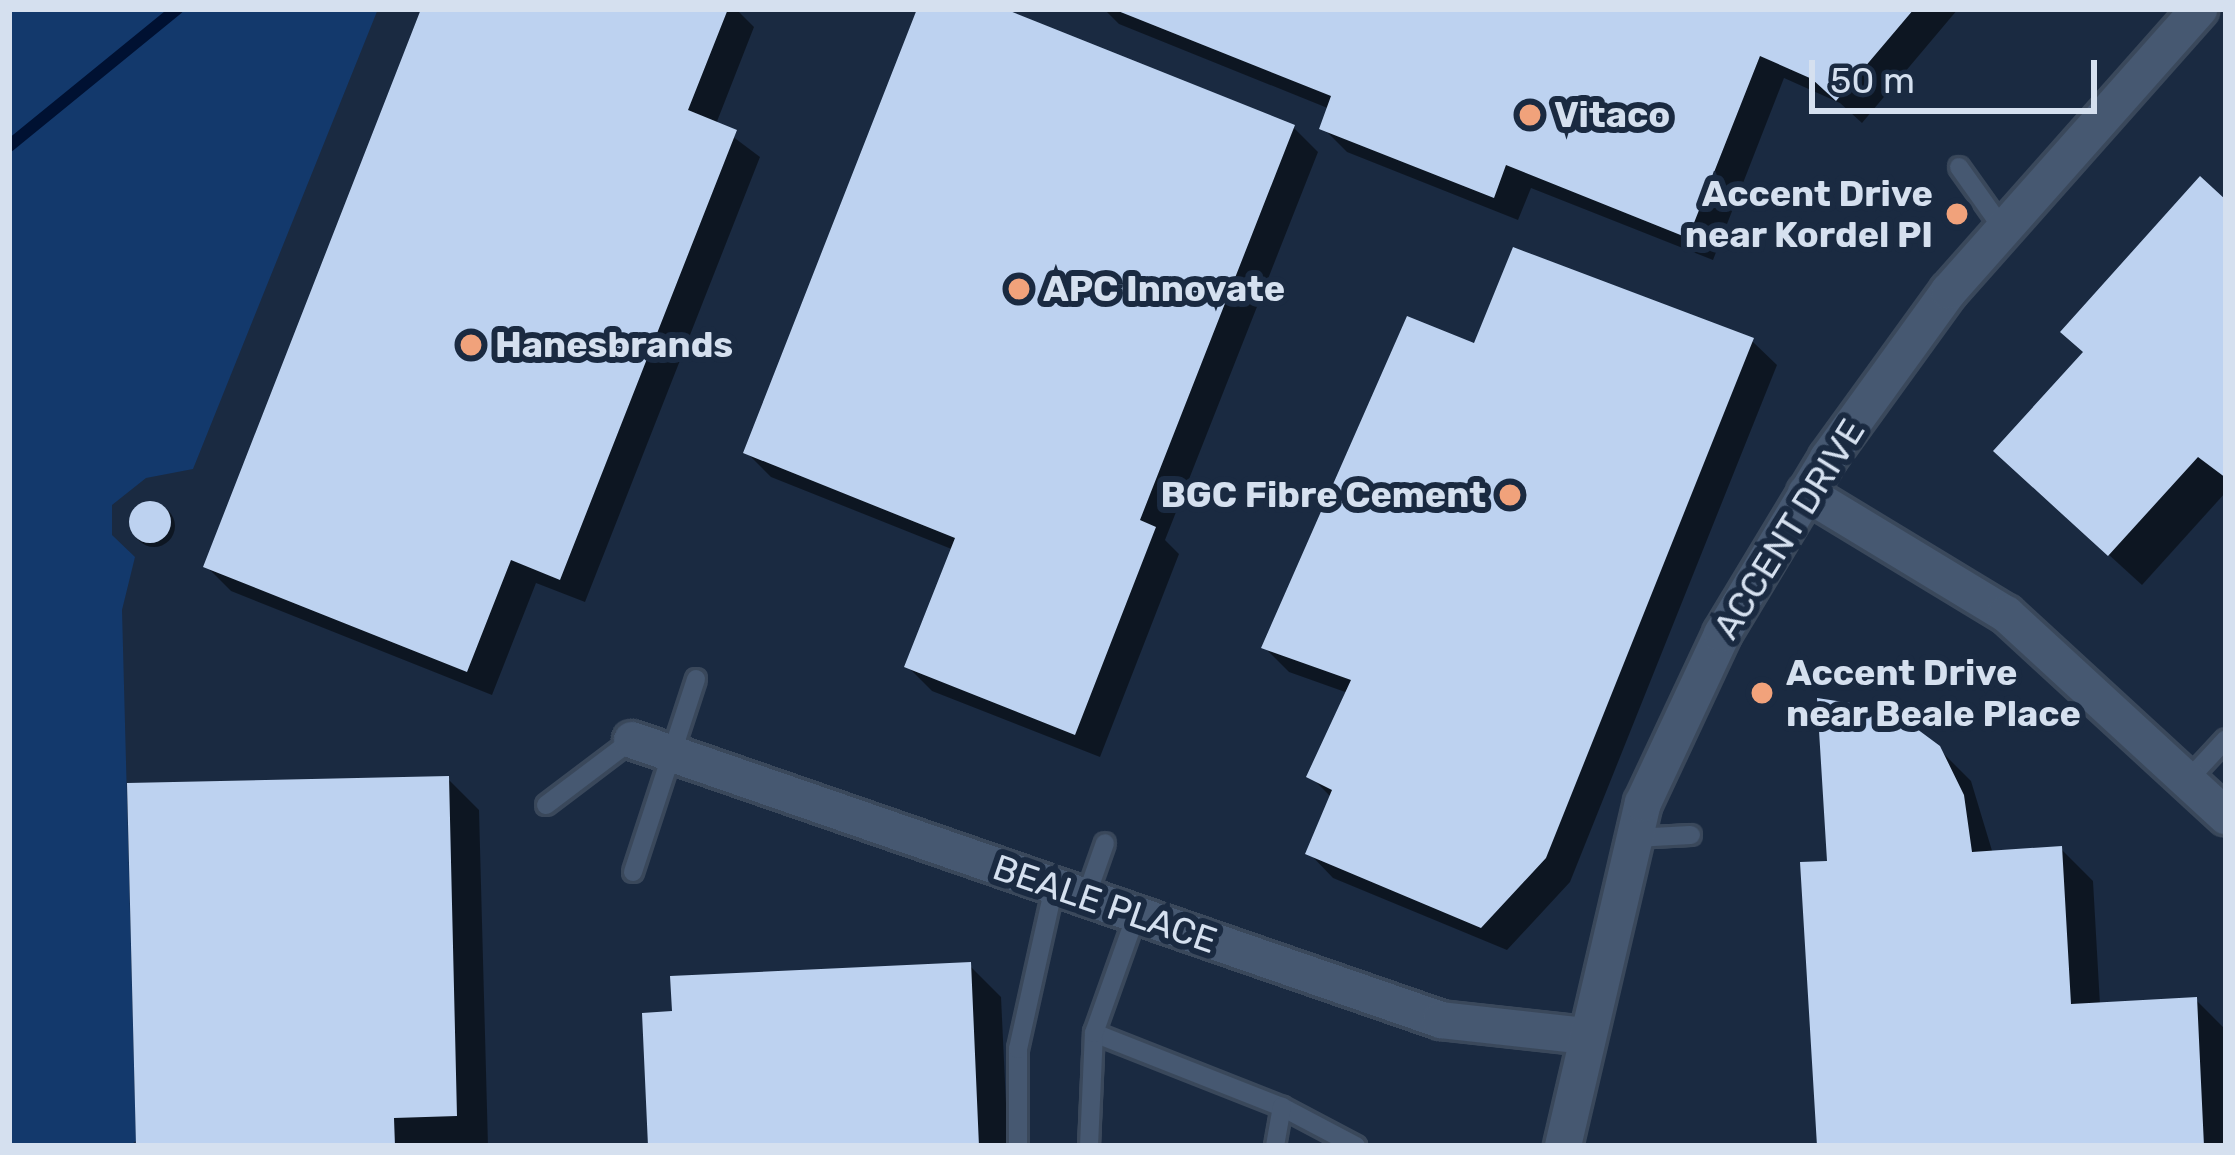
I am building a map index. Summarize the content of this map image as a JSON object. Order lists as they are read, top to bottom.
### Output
{
  "streets": {
    "street": ["ACCENT DRIVE", "BEALE PLACE"]
  },
  "crossings": [
    ["ACCENT DRIVE", "BEALE PLACE"]
  ],
  "places": [
    "Vitaco",
    "Accent Drive near Kordel PI",
    "APC Innovate",
    "Hanesbrands",
    "BGC Fibre Cement",
    "Accent Drive near Beale Place"
  ],
  "scale_bar": "50 m"
}
